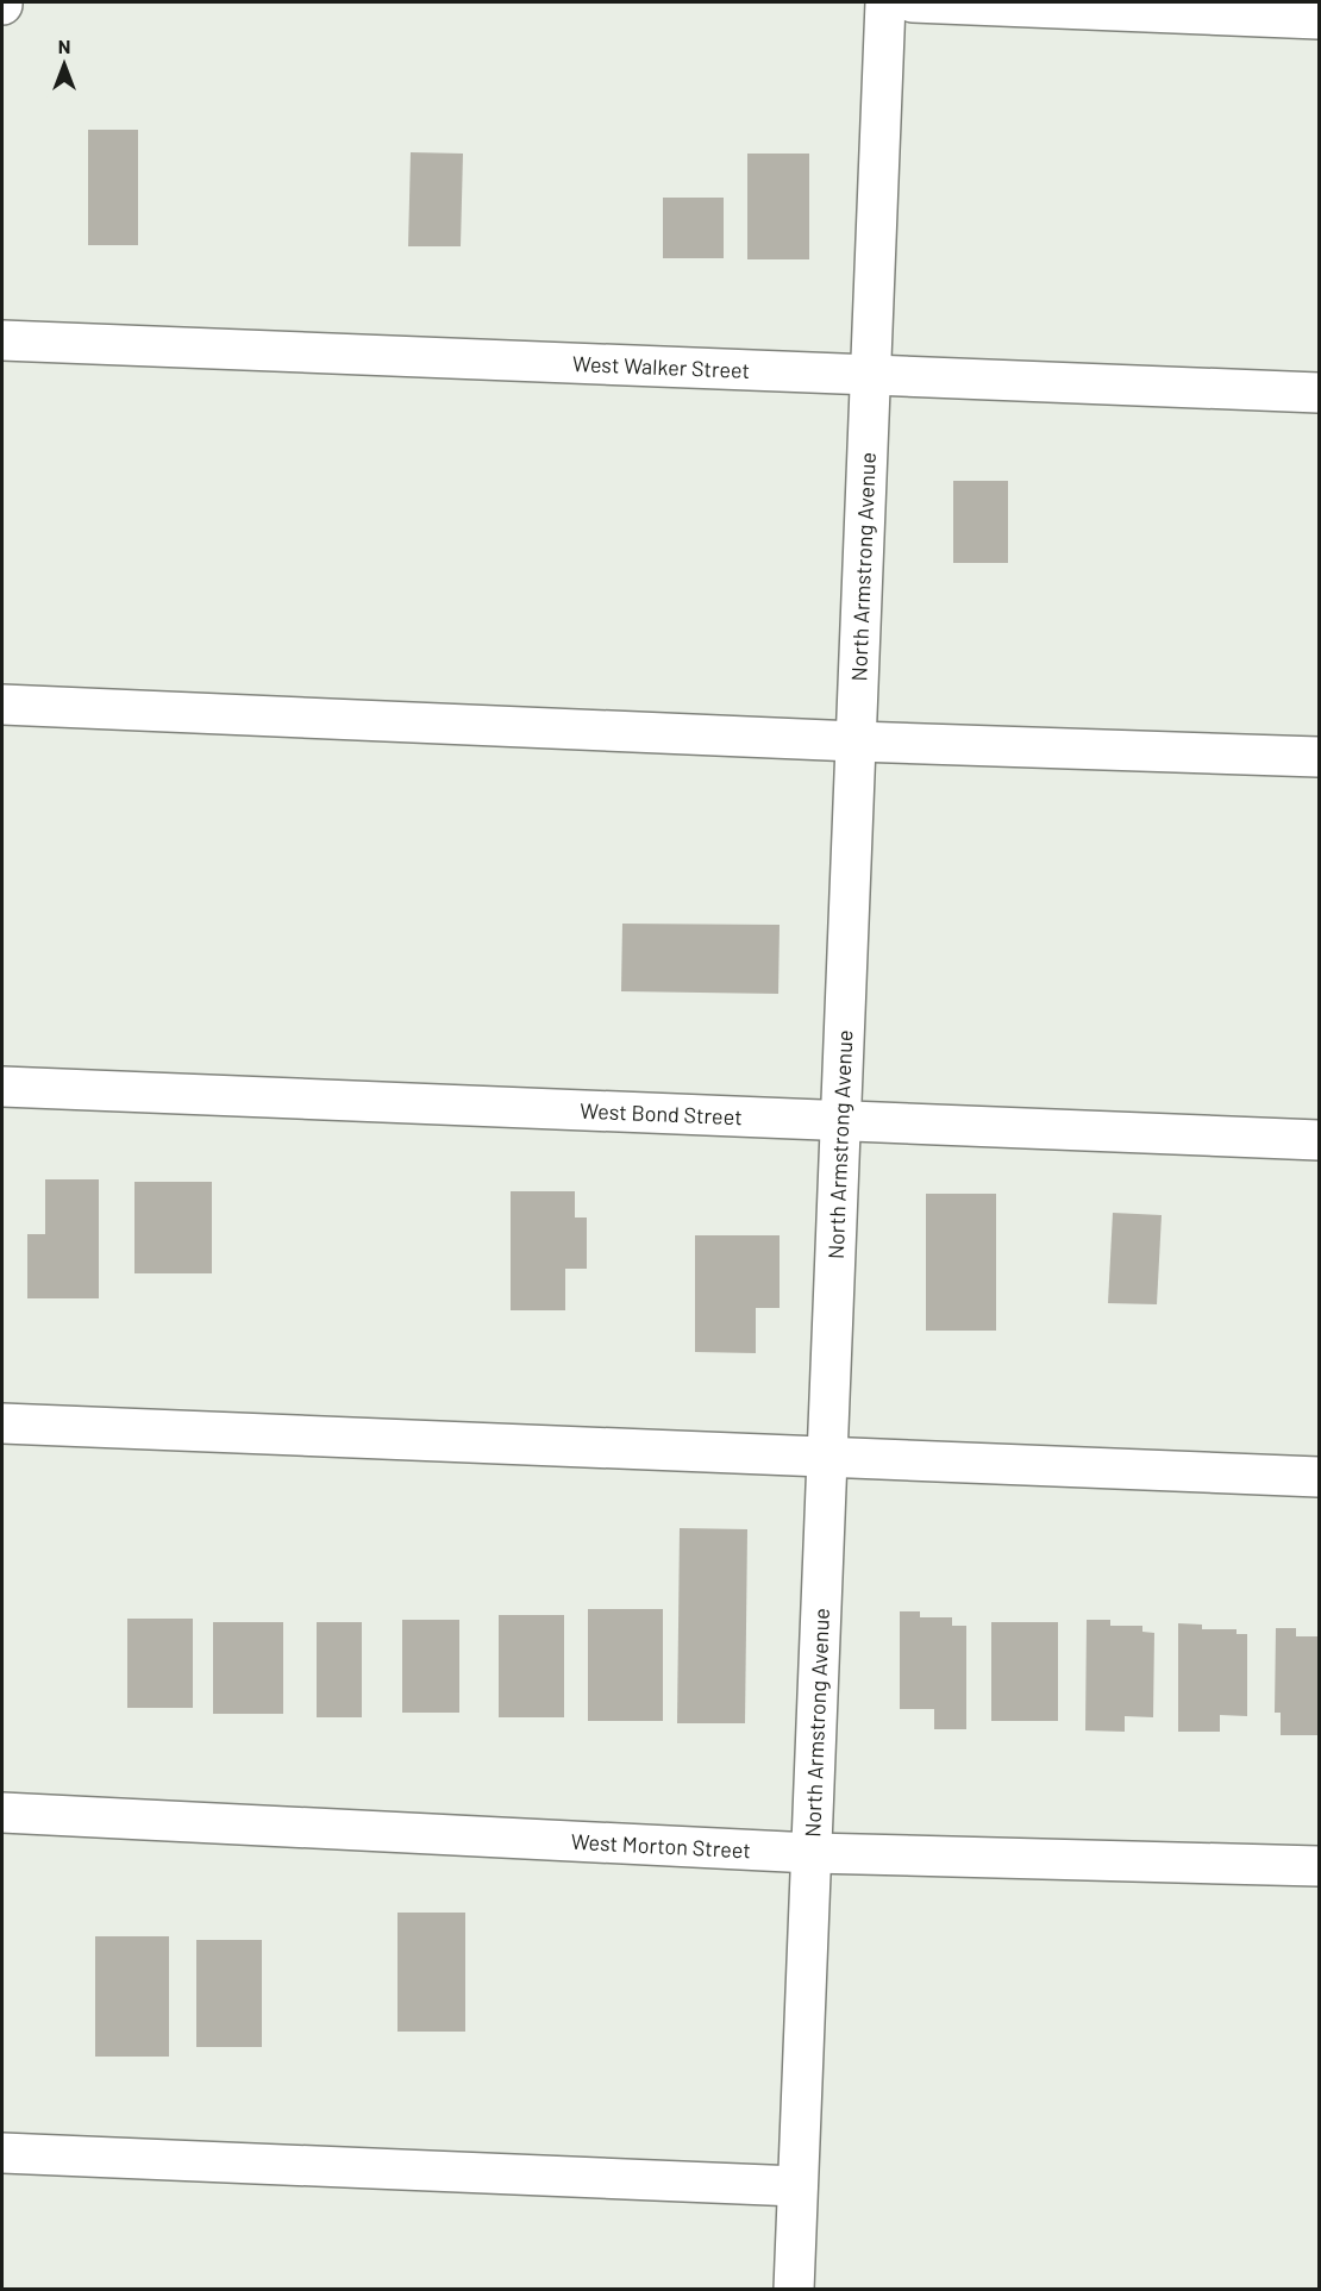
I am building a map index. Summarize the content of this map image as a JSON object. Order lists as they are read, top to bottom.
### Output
{
  "streets": {
    "street": [
      "West Walker Street",
      "North Armstrong Avenue",
      "West Bond Street",
      "West Morton Street"
    ]
  },
  "crossings": [
    ["West Walker Street", "North Armstrong Avenue"],
    ["North Armstrong Avenue", "West Bond Street"],
    ["North Armstrong Avenue", "West Morton Street"]
  ],
  "north": "top"
}
